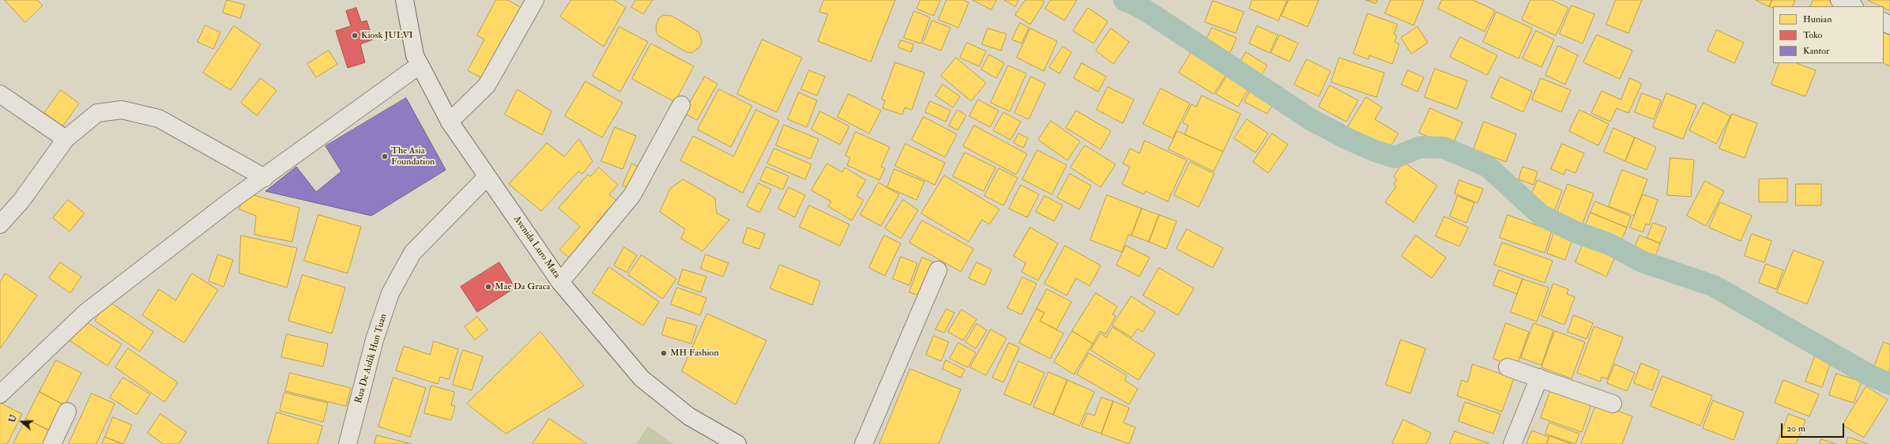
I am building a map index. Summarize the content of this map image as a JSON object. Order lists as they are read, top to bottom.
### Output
{
  "streets": {
    "street": ["Avenida Luro Mata", "Rua De Aidik Hun Tuan"]
  },
  "crossings": [
    ["Avenida Luro Mata", "Rua De Aidik Hun Tuan"]
  ],
  "places": [
    "Kiosk JULVI",
    "The Asia Foundation",
    "Mae Da Graca",
    "MH Fashion"
  ],
  "legend": ["Hunian", "Toko", "Kantor"],
  "scale_bar": "20 m",
  "north": "left"
}
